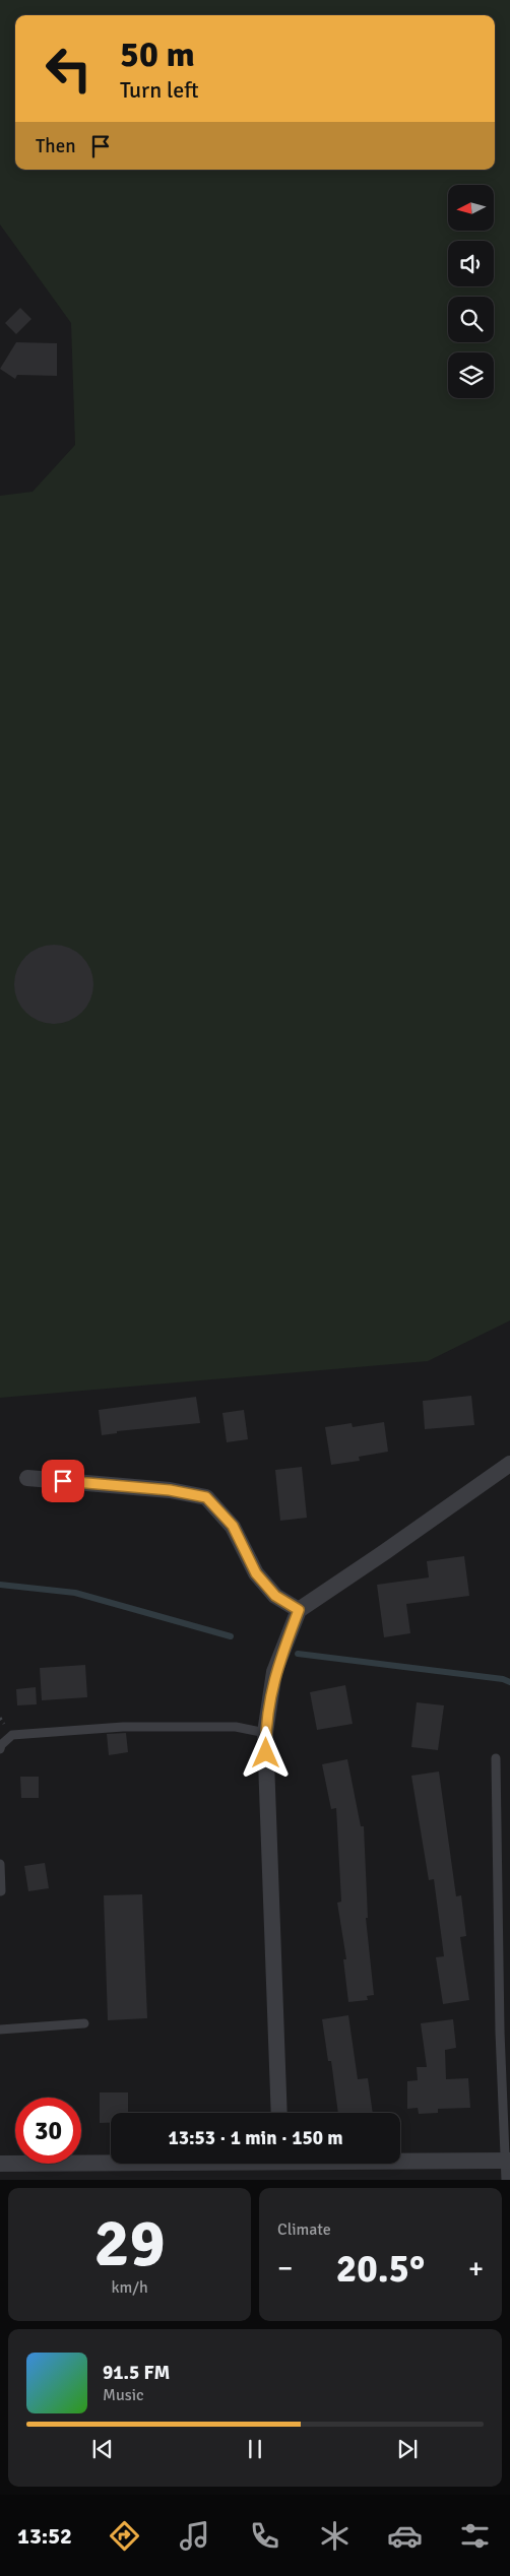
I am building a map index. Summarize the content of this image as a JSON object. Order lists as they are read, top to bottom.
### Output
{
  "north": "left",
  "page": {
    "turn": ["50 m", "Turn left"],
    "then": "Then",
    "limit": "30",
    "trip": "13:53 · 1 min · 150 m",
    "tile": [
      ["29", "km/h"],
      "Climate"
    ],
    "heat": ["−", "20.5°", "+"],
    "song": ["91.5 FM", "Music"],
    "tabs": "13:52"
  }
}
